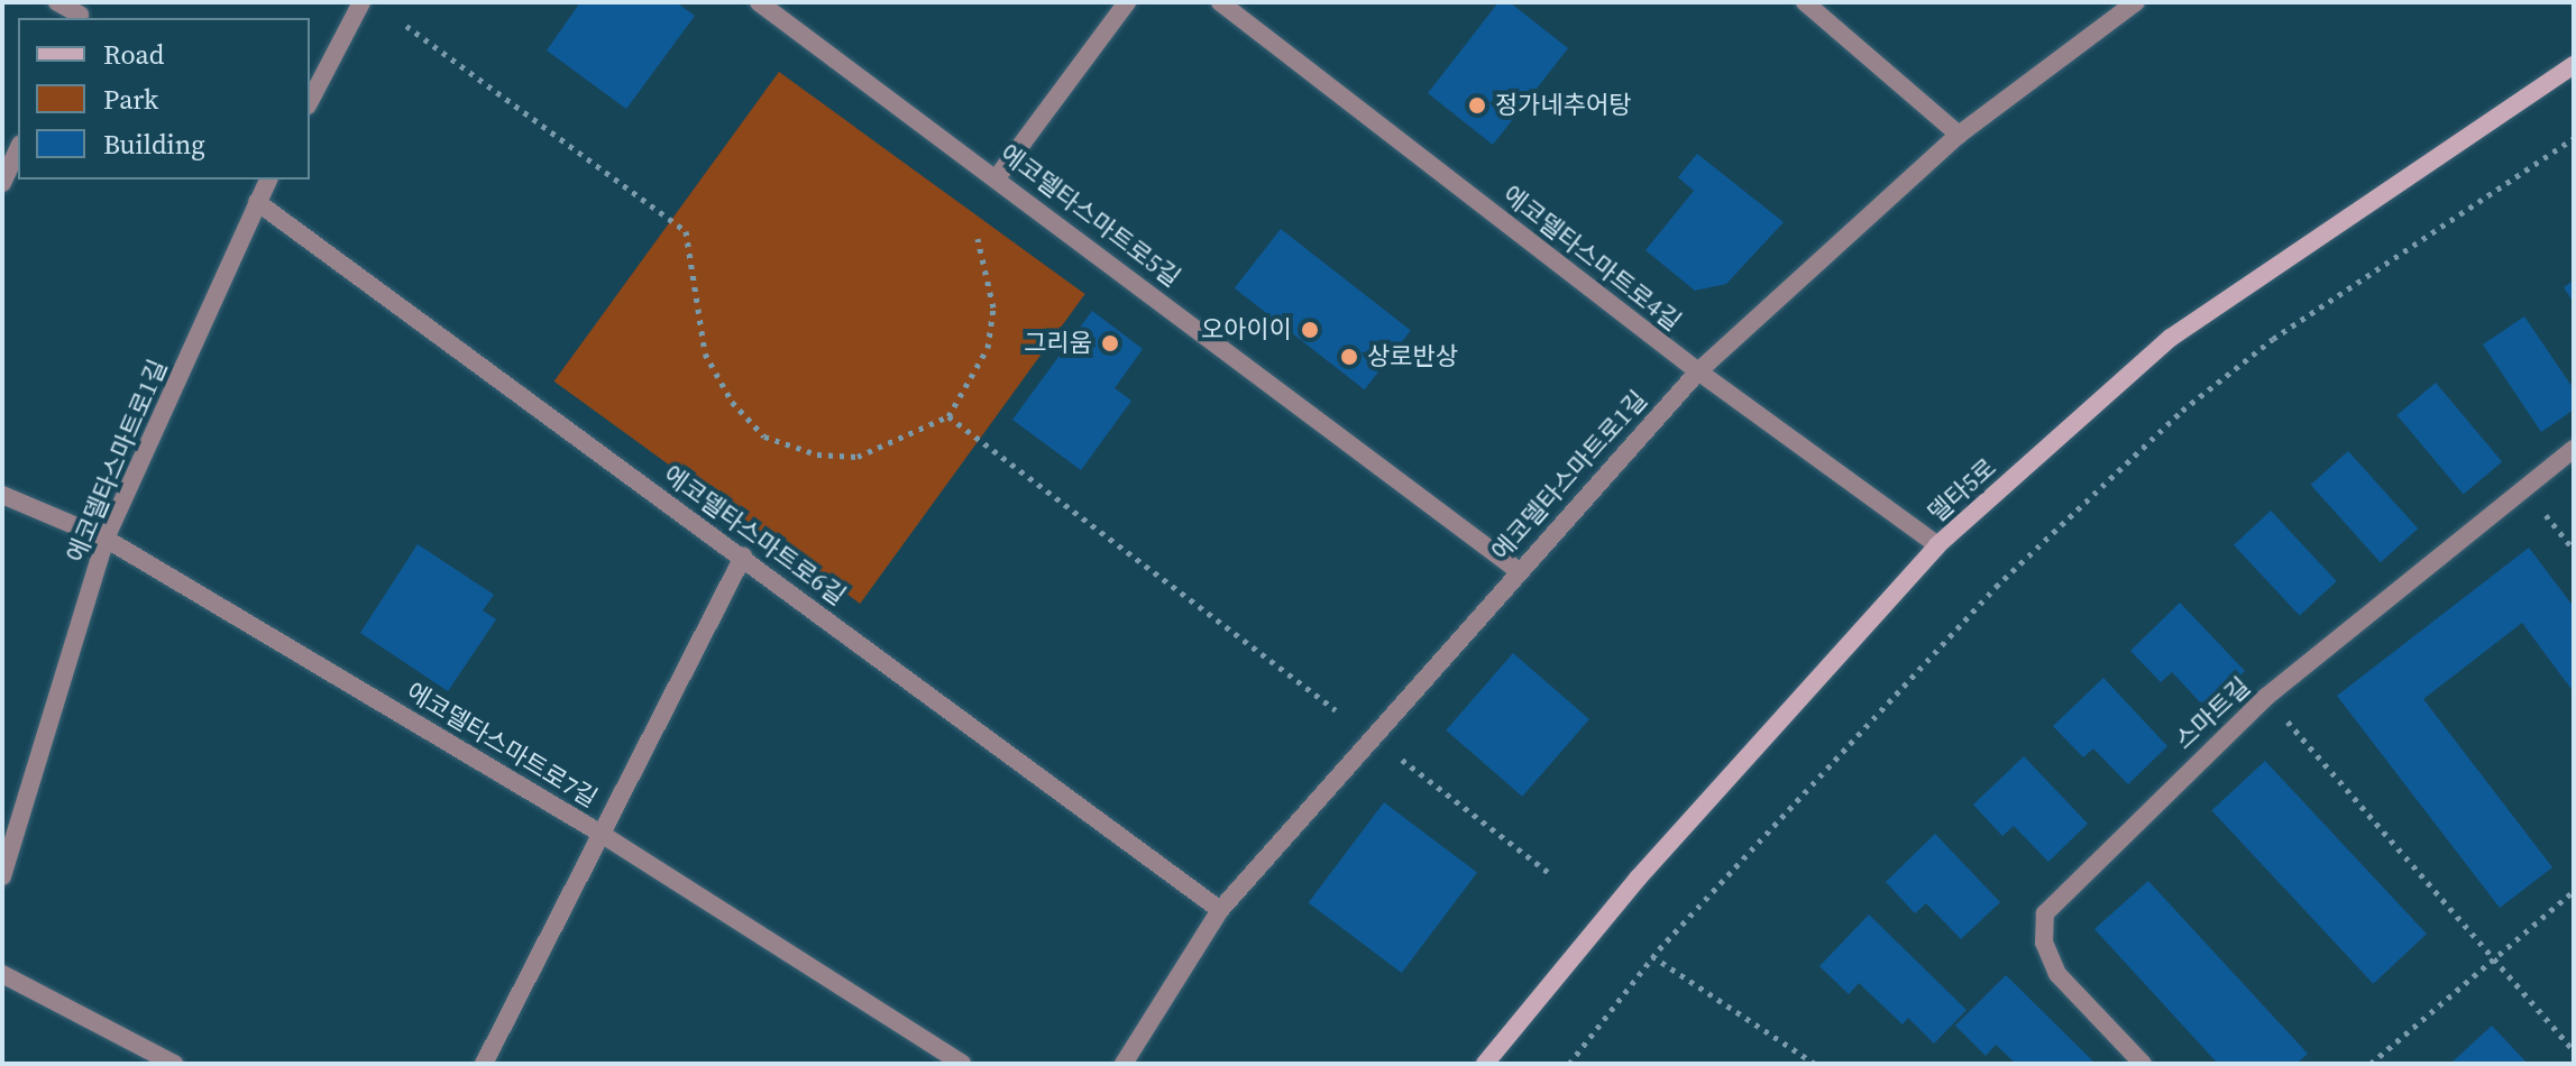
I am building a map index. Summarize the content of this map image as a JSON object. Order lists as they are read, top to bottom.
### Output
{
  "streets": {
    "street": [
      "에코델타스마트로5길",
      "에코델타스마트로4길",
      "에코델타스마트로1길",
      "델타5로",
      "에코델타스마트로6길",
      "스마트길",
      "에코델타스마트로7길"
    ]
  },
  "crossings": [
    ["에코델타스마트로5길", "에코델타스마트로1길"],
    ["에코델타스마트로4길", "에코델타스마트로1길"],
    ["에코델타스마트로4길", "델타5로"],
    ["에코델타스마트로1길", "에코델타스마트로6길"],
    ["에코델타스마트로1길", "에코델타스마트로7길"]
  ],
  "places": [
    "정가네추어탕",
    "오아이이",
    "그리움",
    "상로반상"
  ],
  "legend": ["Road", "Park", "Building"]
}
